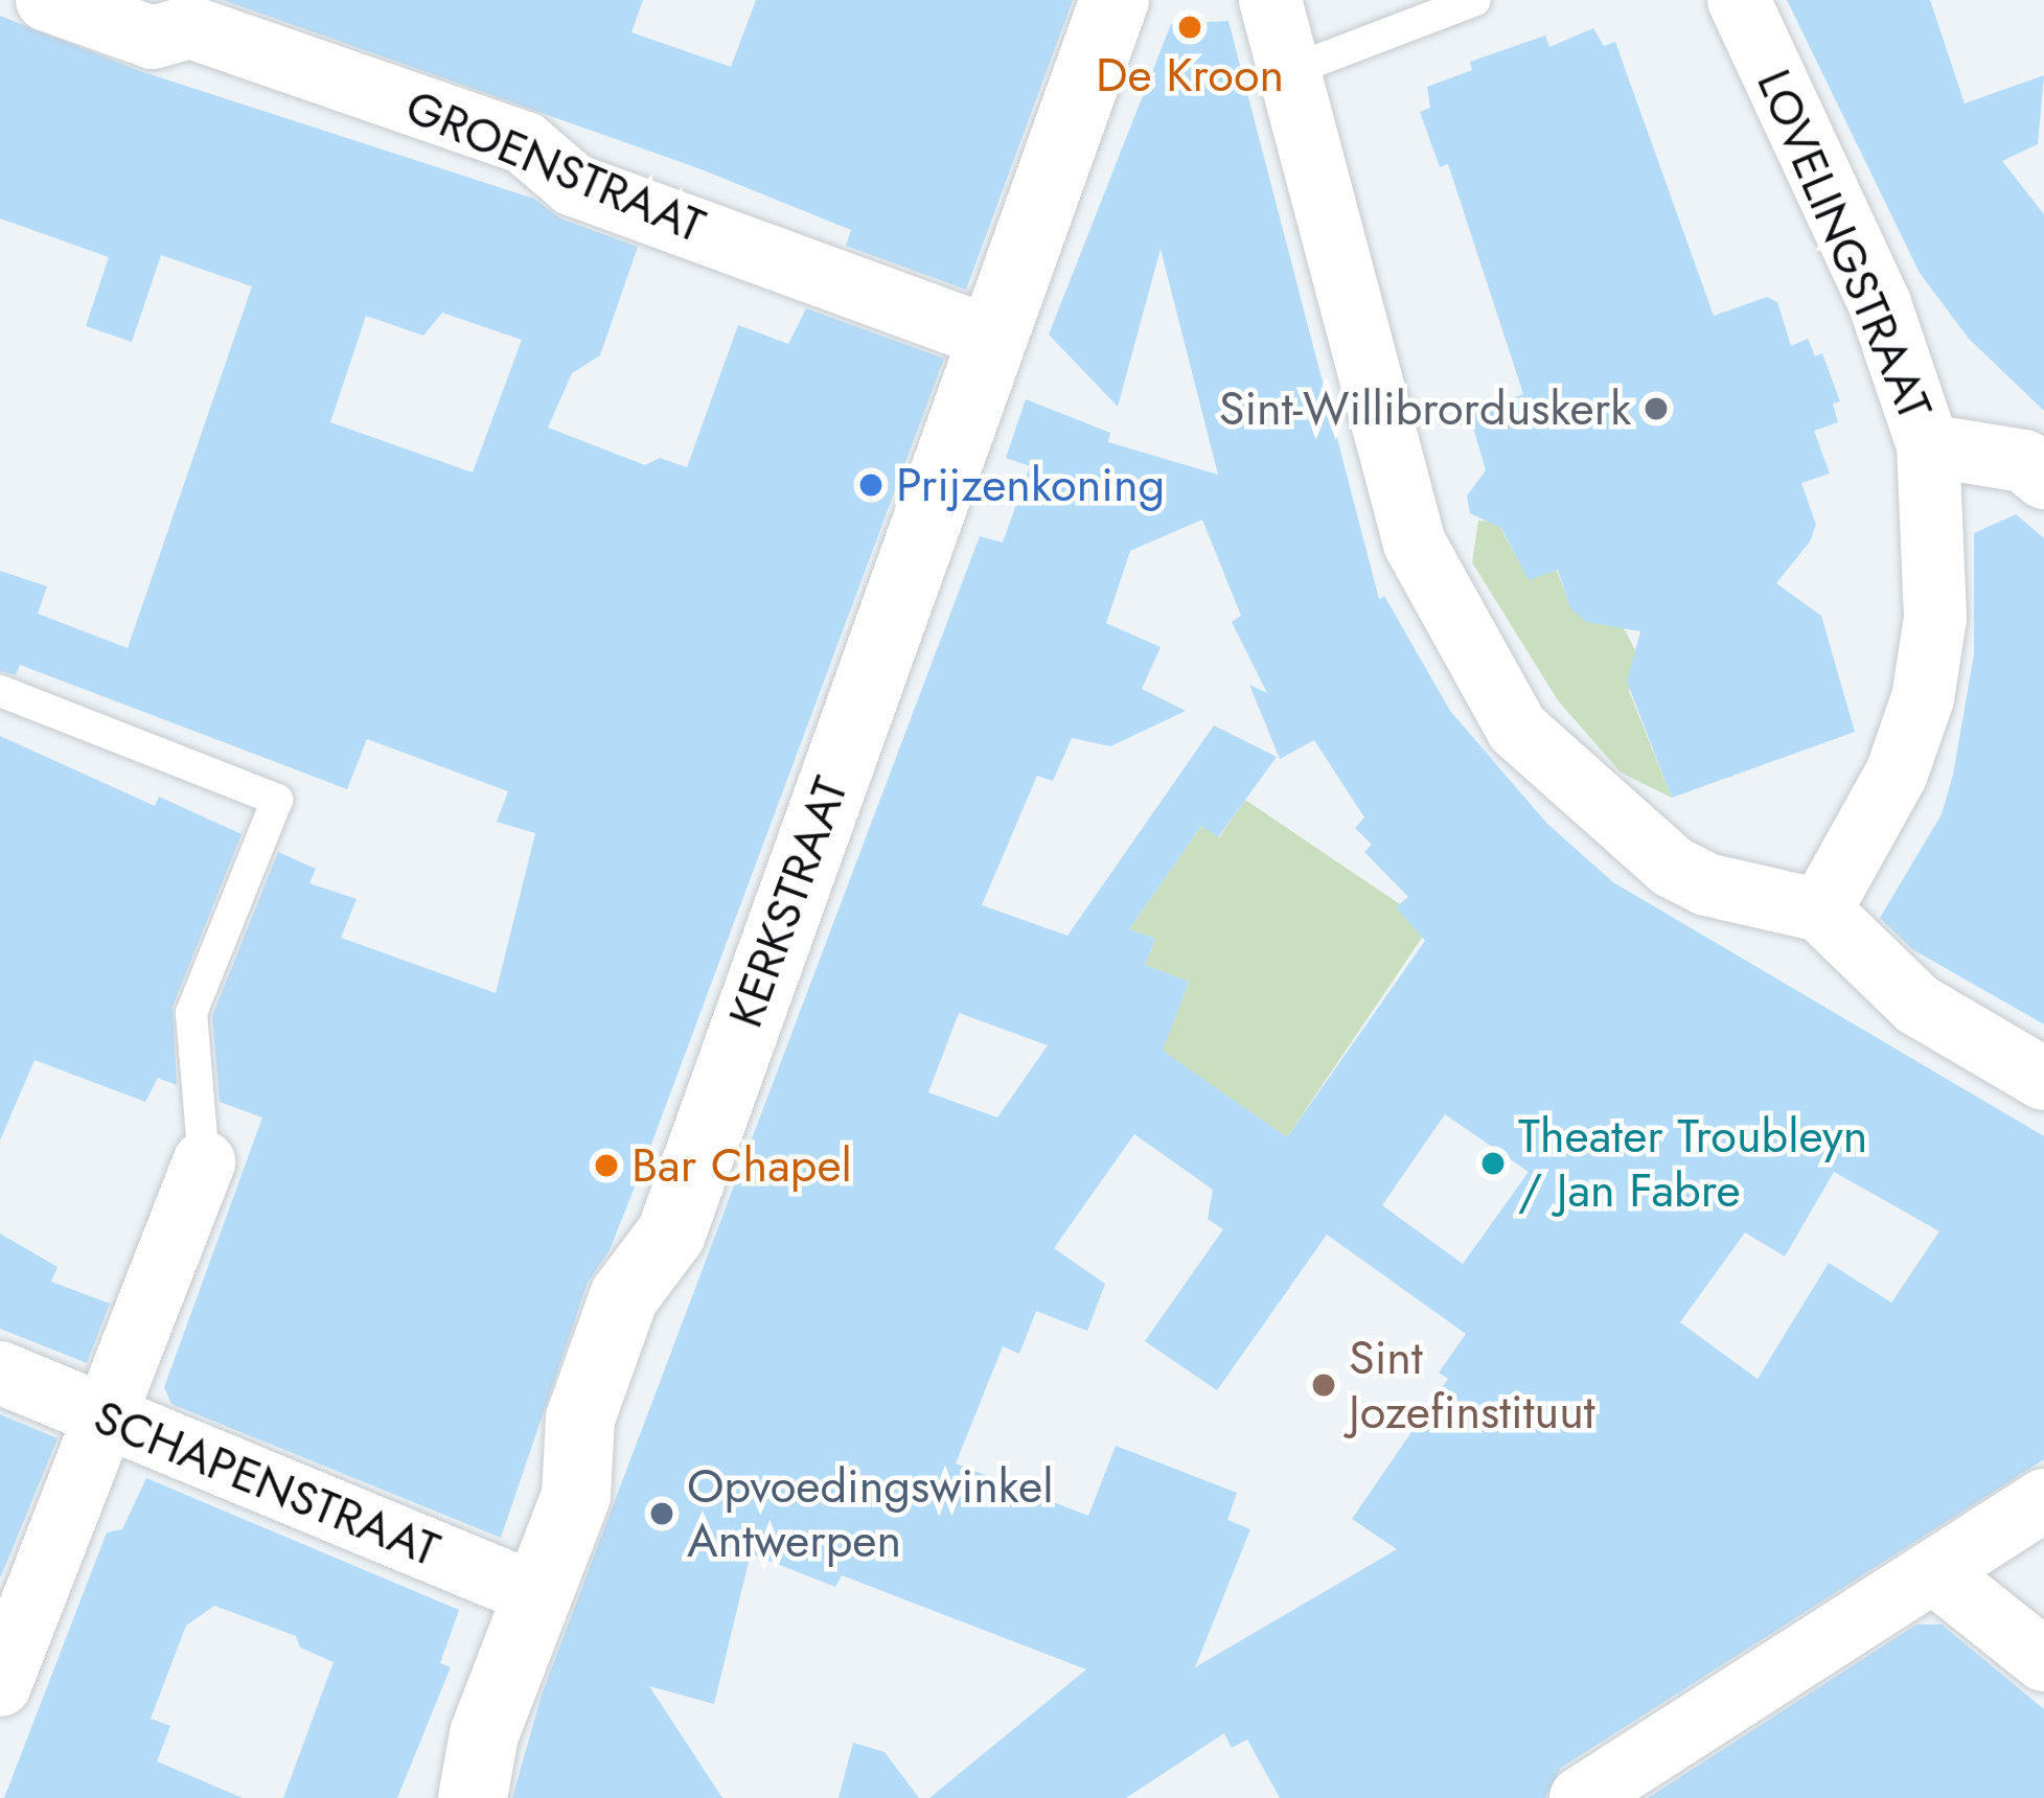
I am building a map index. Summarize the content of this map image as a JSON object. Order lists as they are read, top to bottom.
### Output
{
  "streets": {
    "street": [
      "GROENSTRAAT",
      "LOVELINGSTRAAT",
      "KERKSTRAAT",
      "SCHAPENSTRAAT"
    ]
  },
  "crossings": [
    ["GROENSTRAAT", "KERKSTRAAT"],
    ["KERKSTRAAT", "SCHAPENSTRAAT"]
  ],
  "places": [
    "De Kroon",
    "Sint-Willibrorduskerk",
    "Prijzenkoning",
    "Theater Troubleyn / Jan Fabre",
    "Bar Chapel",
    "Sint Jozefinstituut",
    "Opvoedingswinkel Antwerpen"
  ]
}
